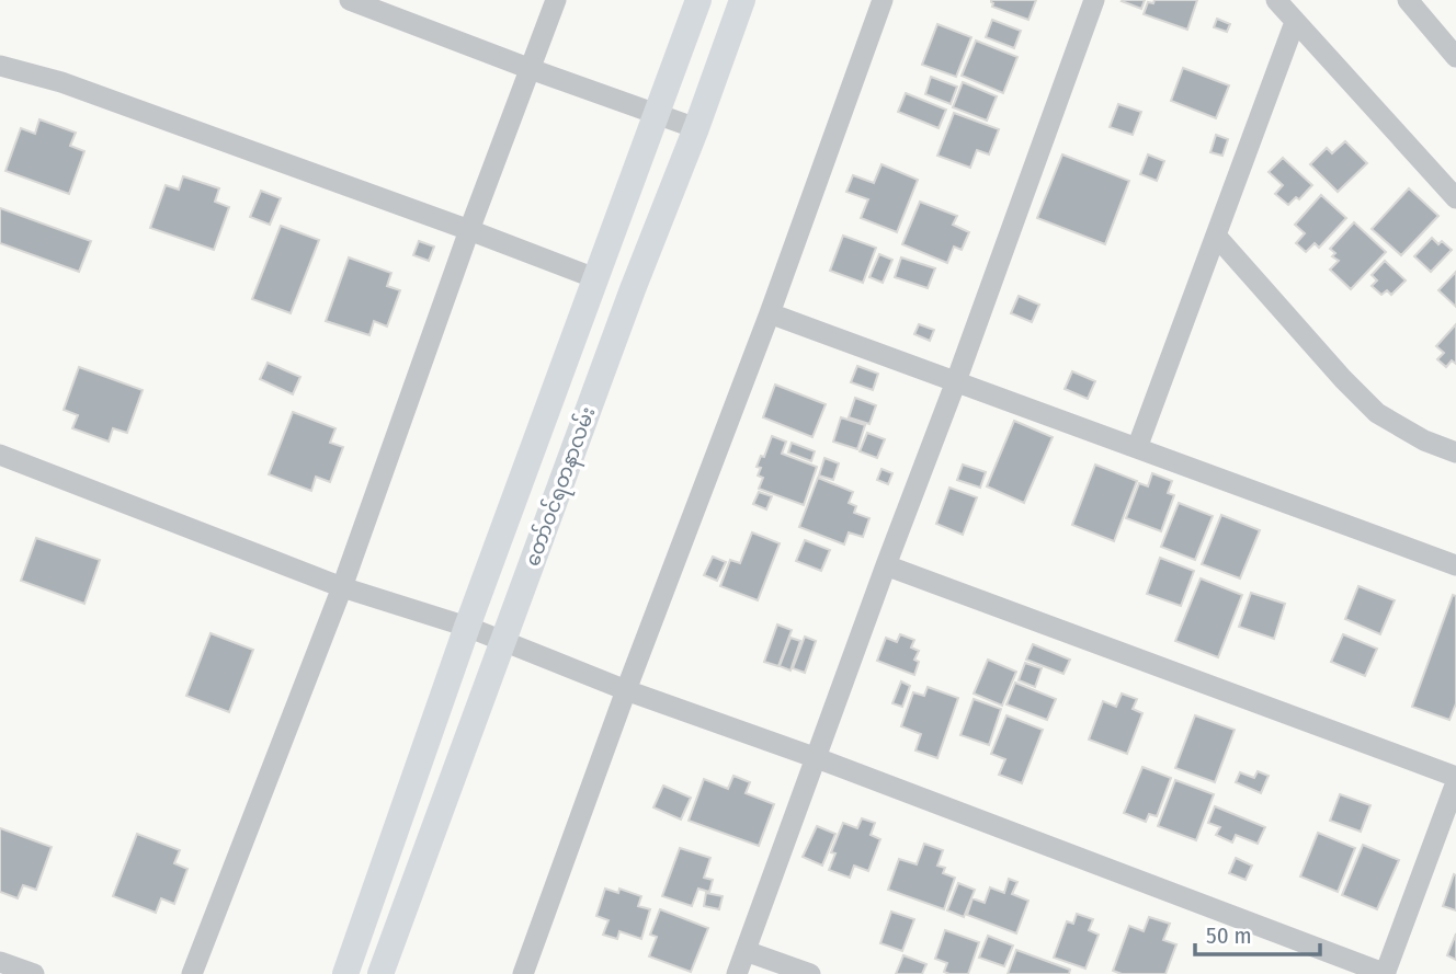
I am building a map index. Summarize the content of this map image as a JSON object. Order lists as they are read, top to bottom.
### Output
{
  "streets": {
    "main road": ["တော်ဝင်ရတနာလမ်း"]
  },
  "scale_bar": "50 m"
}
